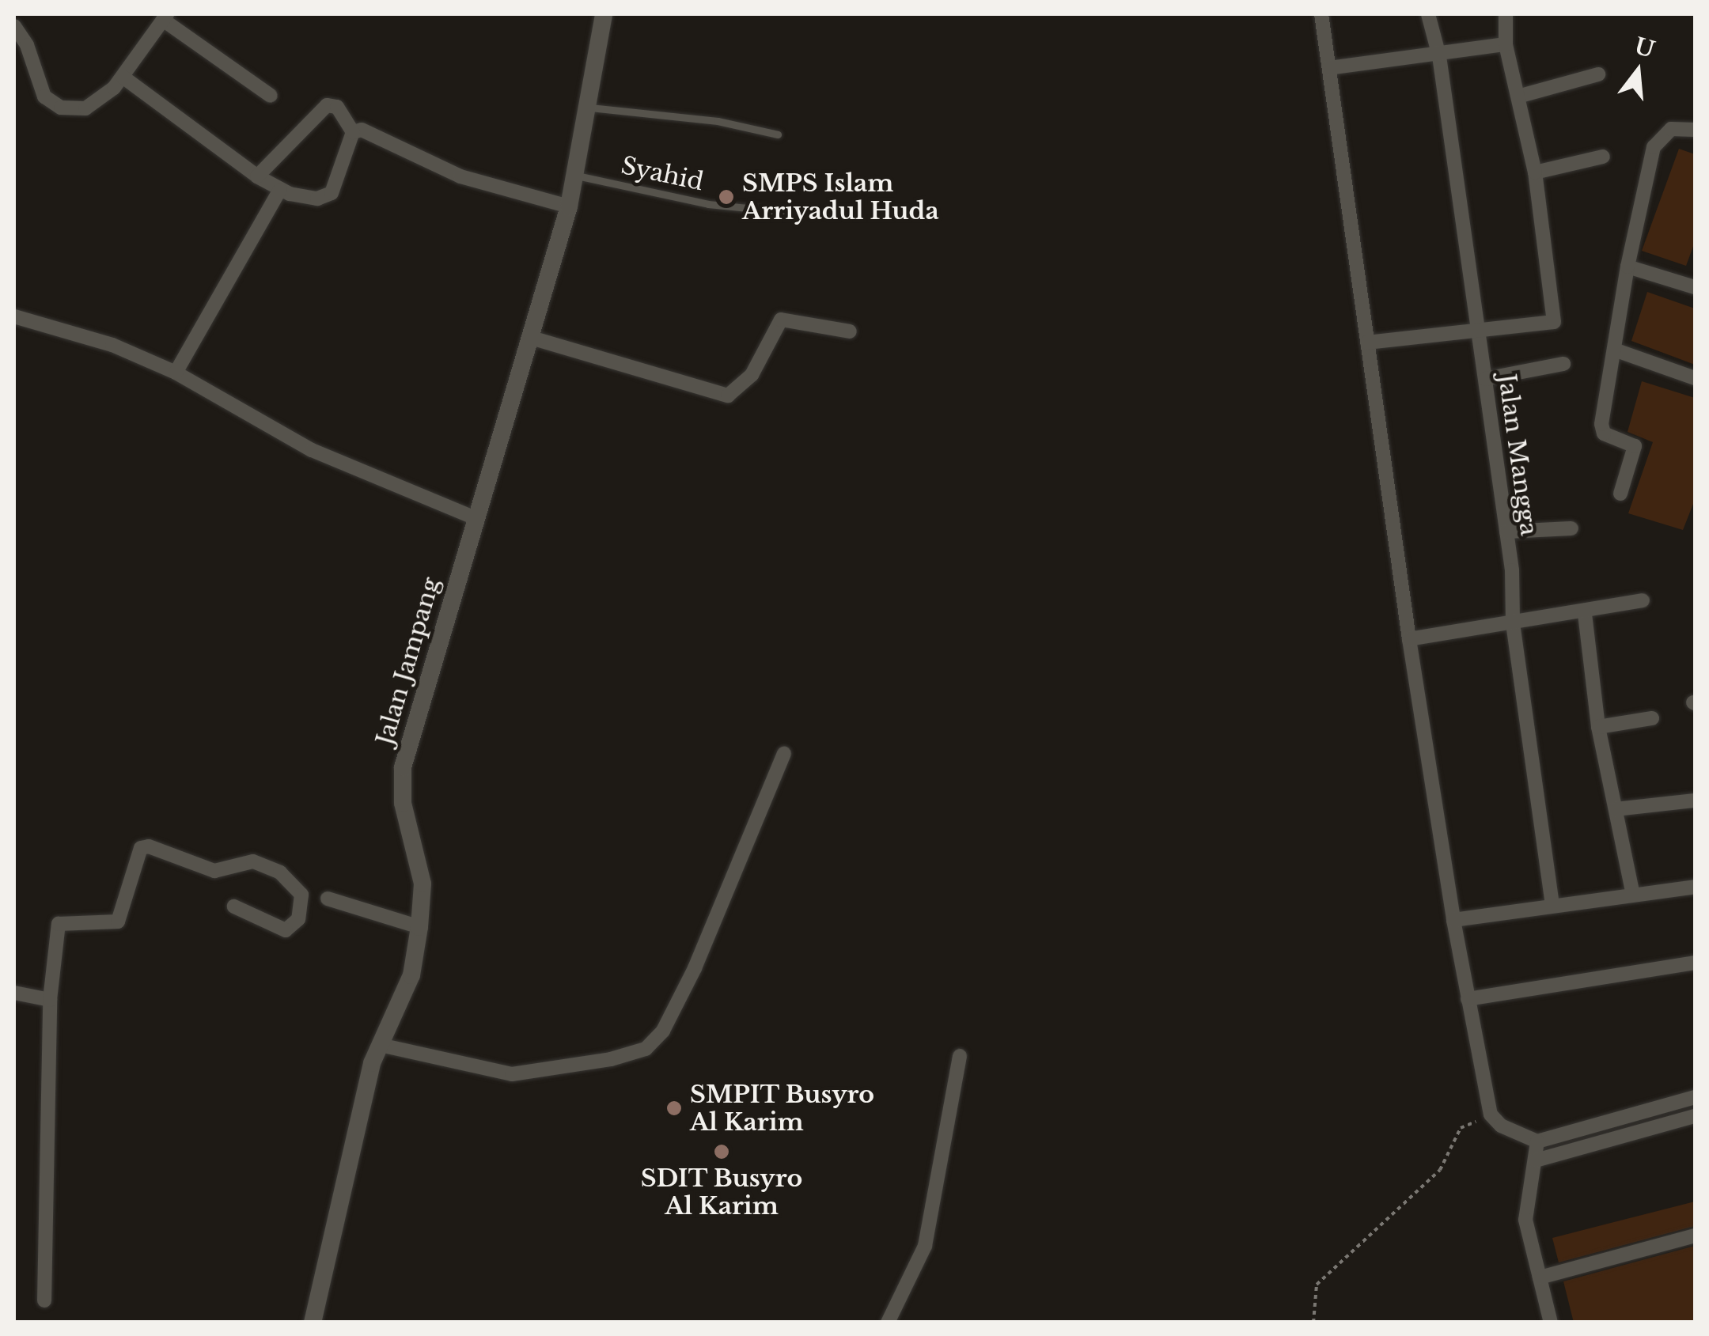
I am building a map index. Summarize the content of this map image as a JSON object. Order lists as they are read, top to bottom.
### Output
{
  "streets": {
    "street": ["Jalan Mangga", "Jalan Jampang"],
    "lane": ["Syahid"]
  },
  "crossings": [
    ["Syahid", "Jalan Jampang"]
  ],
  "places": ["SMPS Islam Arriyadul Huda", "SMPIT Busyro Al Karim", "SDIT Busyro Al Karim"],
  "north": "top"
}
